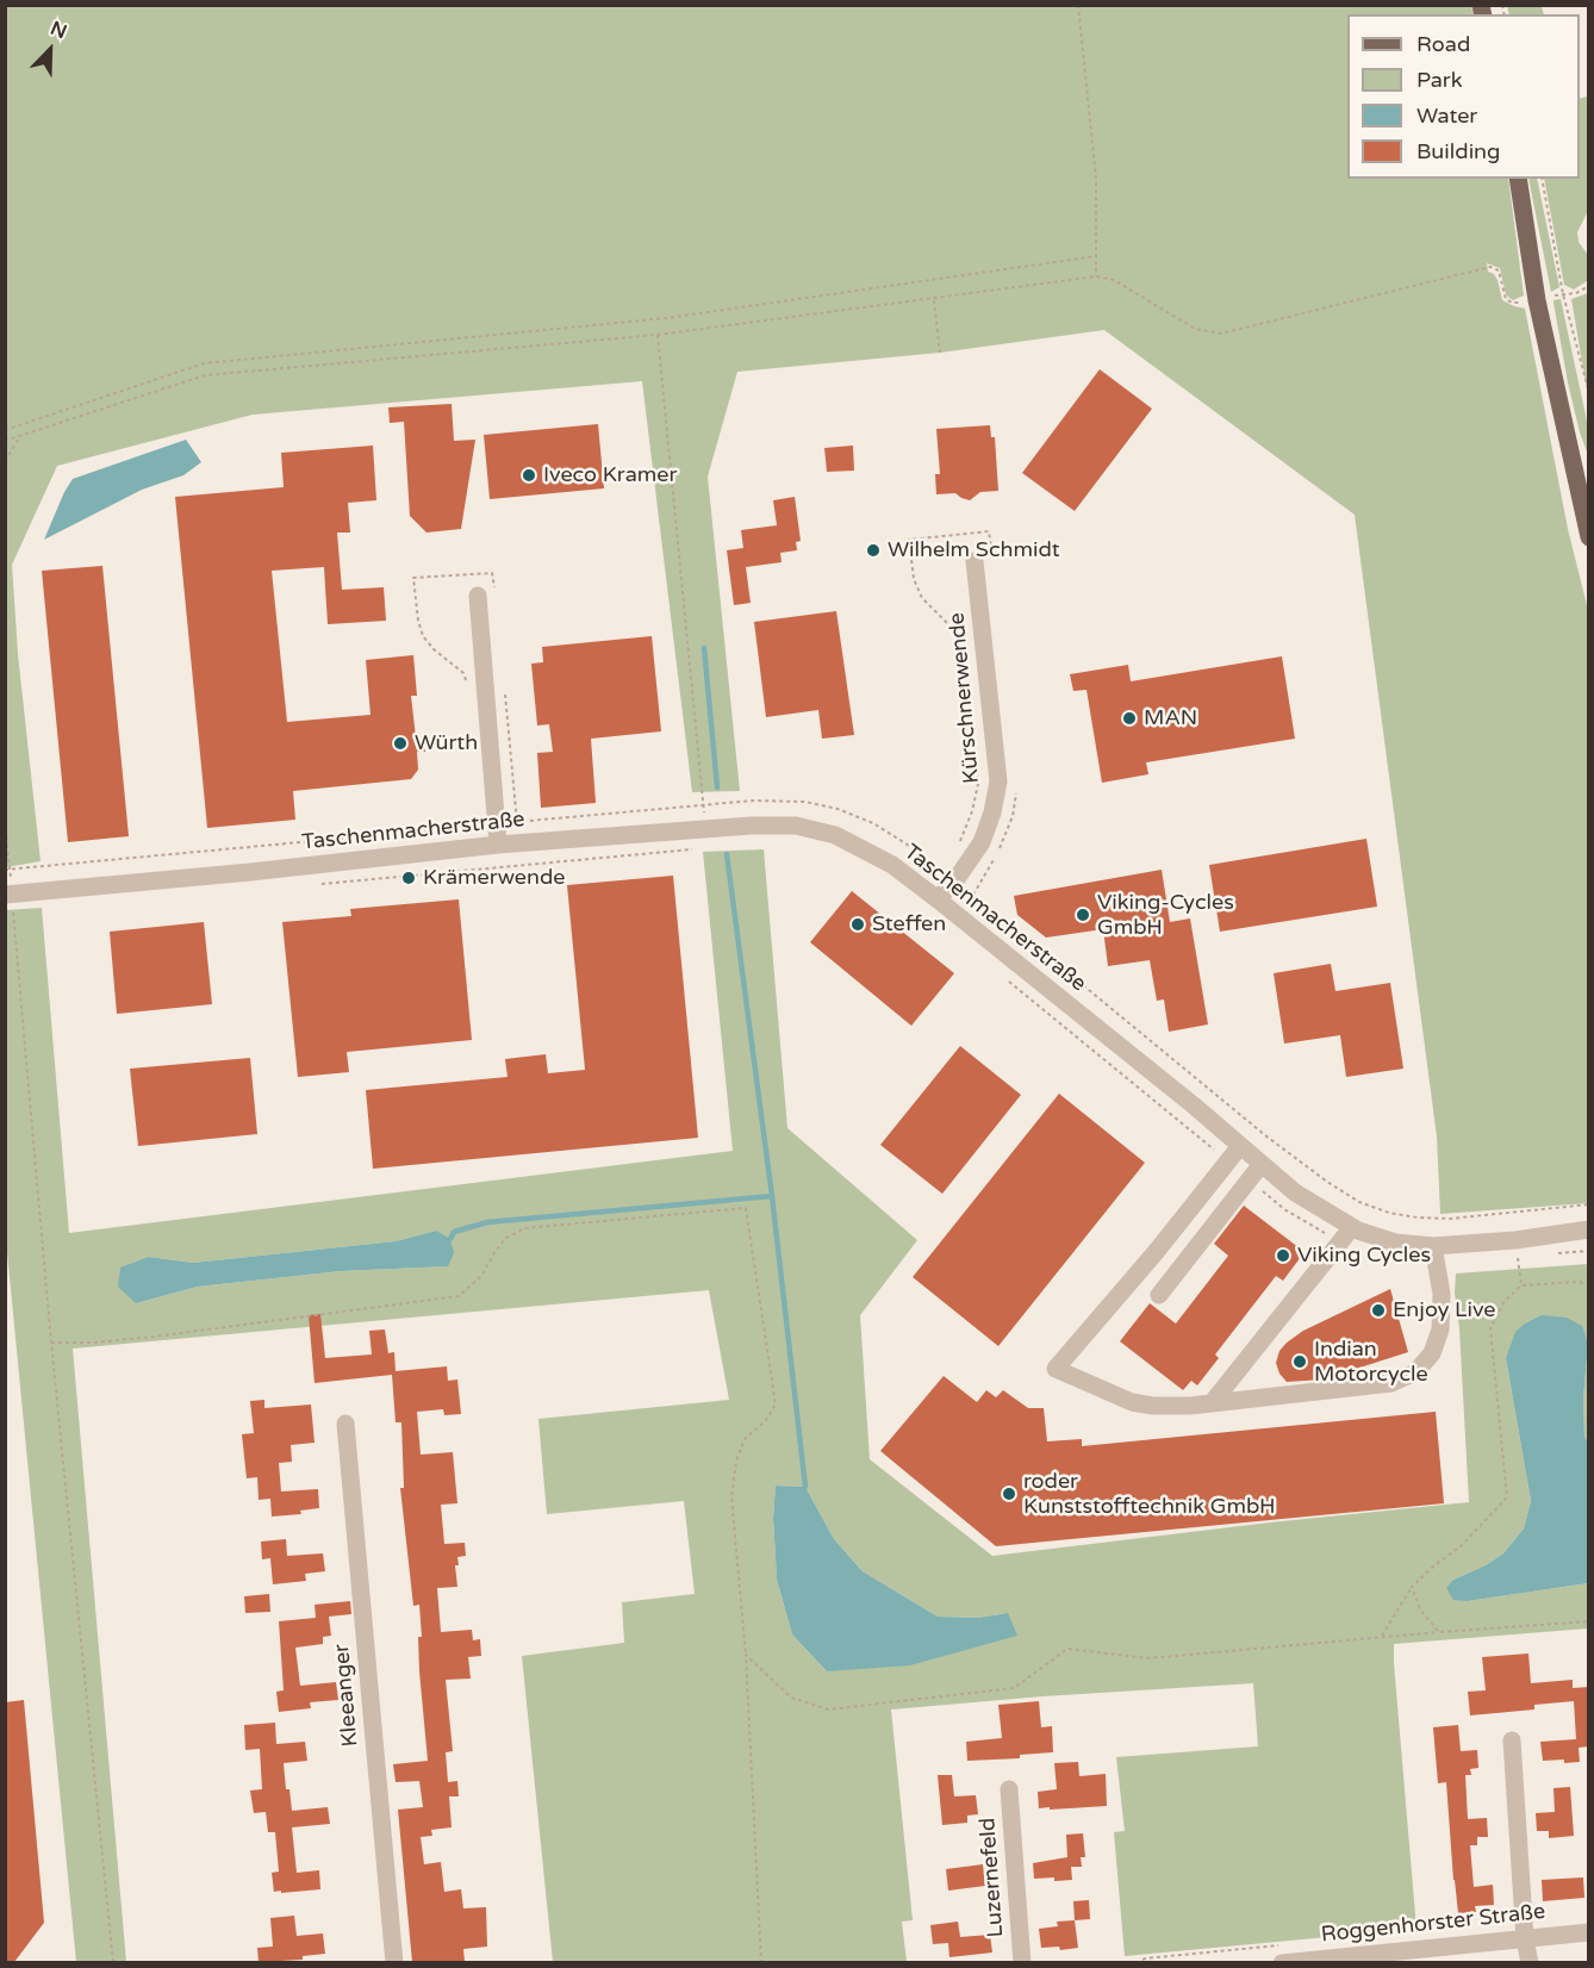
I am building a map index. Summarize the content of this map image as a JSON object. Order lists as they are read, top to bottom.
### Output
{
  "streets": {
    "street": [
      "Kürschnerwende",
      "Taschenmacherstraße",
      "Kleeanger",
      "Luzernefeld",
      "Roggenhorster Straße"
    ]
  },
  "crossings": [
    ["Kürschnerwende", "Taschenmacherstraße"]
  ],
  "places": [
    "Iveco Kramer",
    "Wilhelm Schmidt",
    "MAN",
    "Würth",
    "Krämerwende",
    "Viking-Cycles GmbH",
    "Steffen",
    "Viking Cycles",
    "Enjoy Live",
    "Indian Motorcycle",
    "roder Kunststofftechnik GmbH"
  ],
  "legend": [
    "Road",
    "Park",
    "Water",
    "Building"
  ],
  "north": "top right"
}
